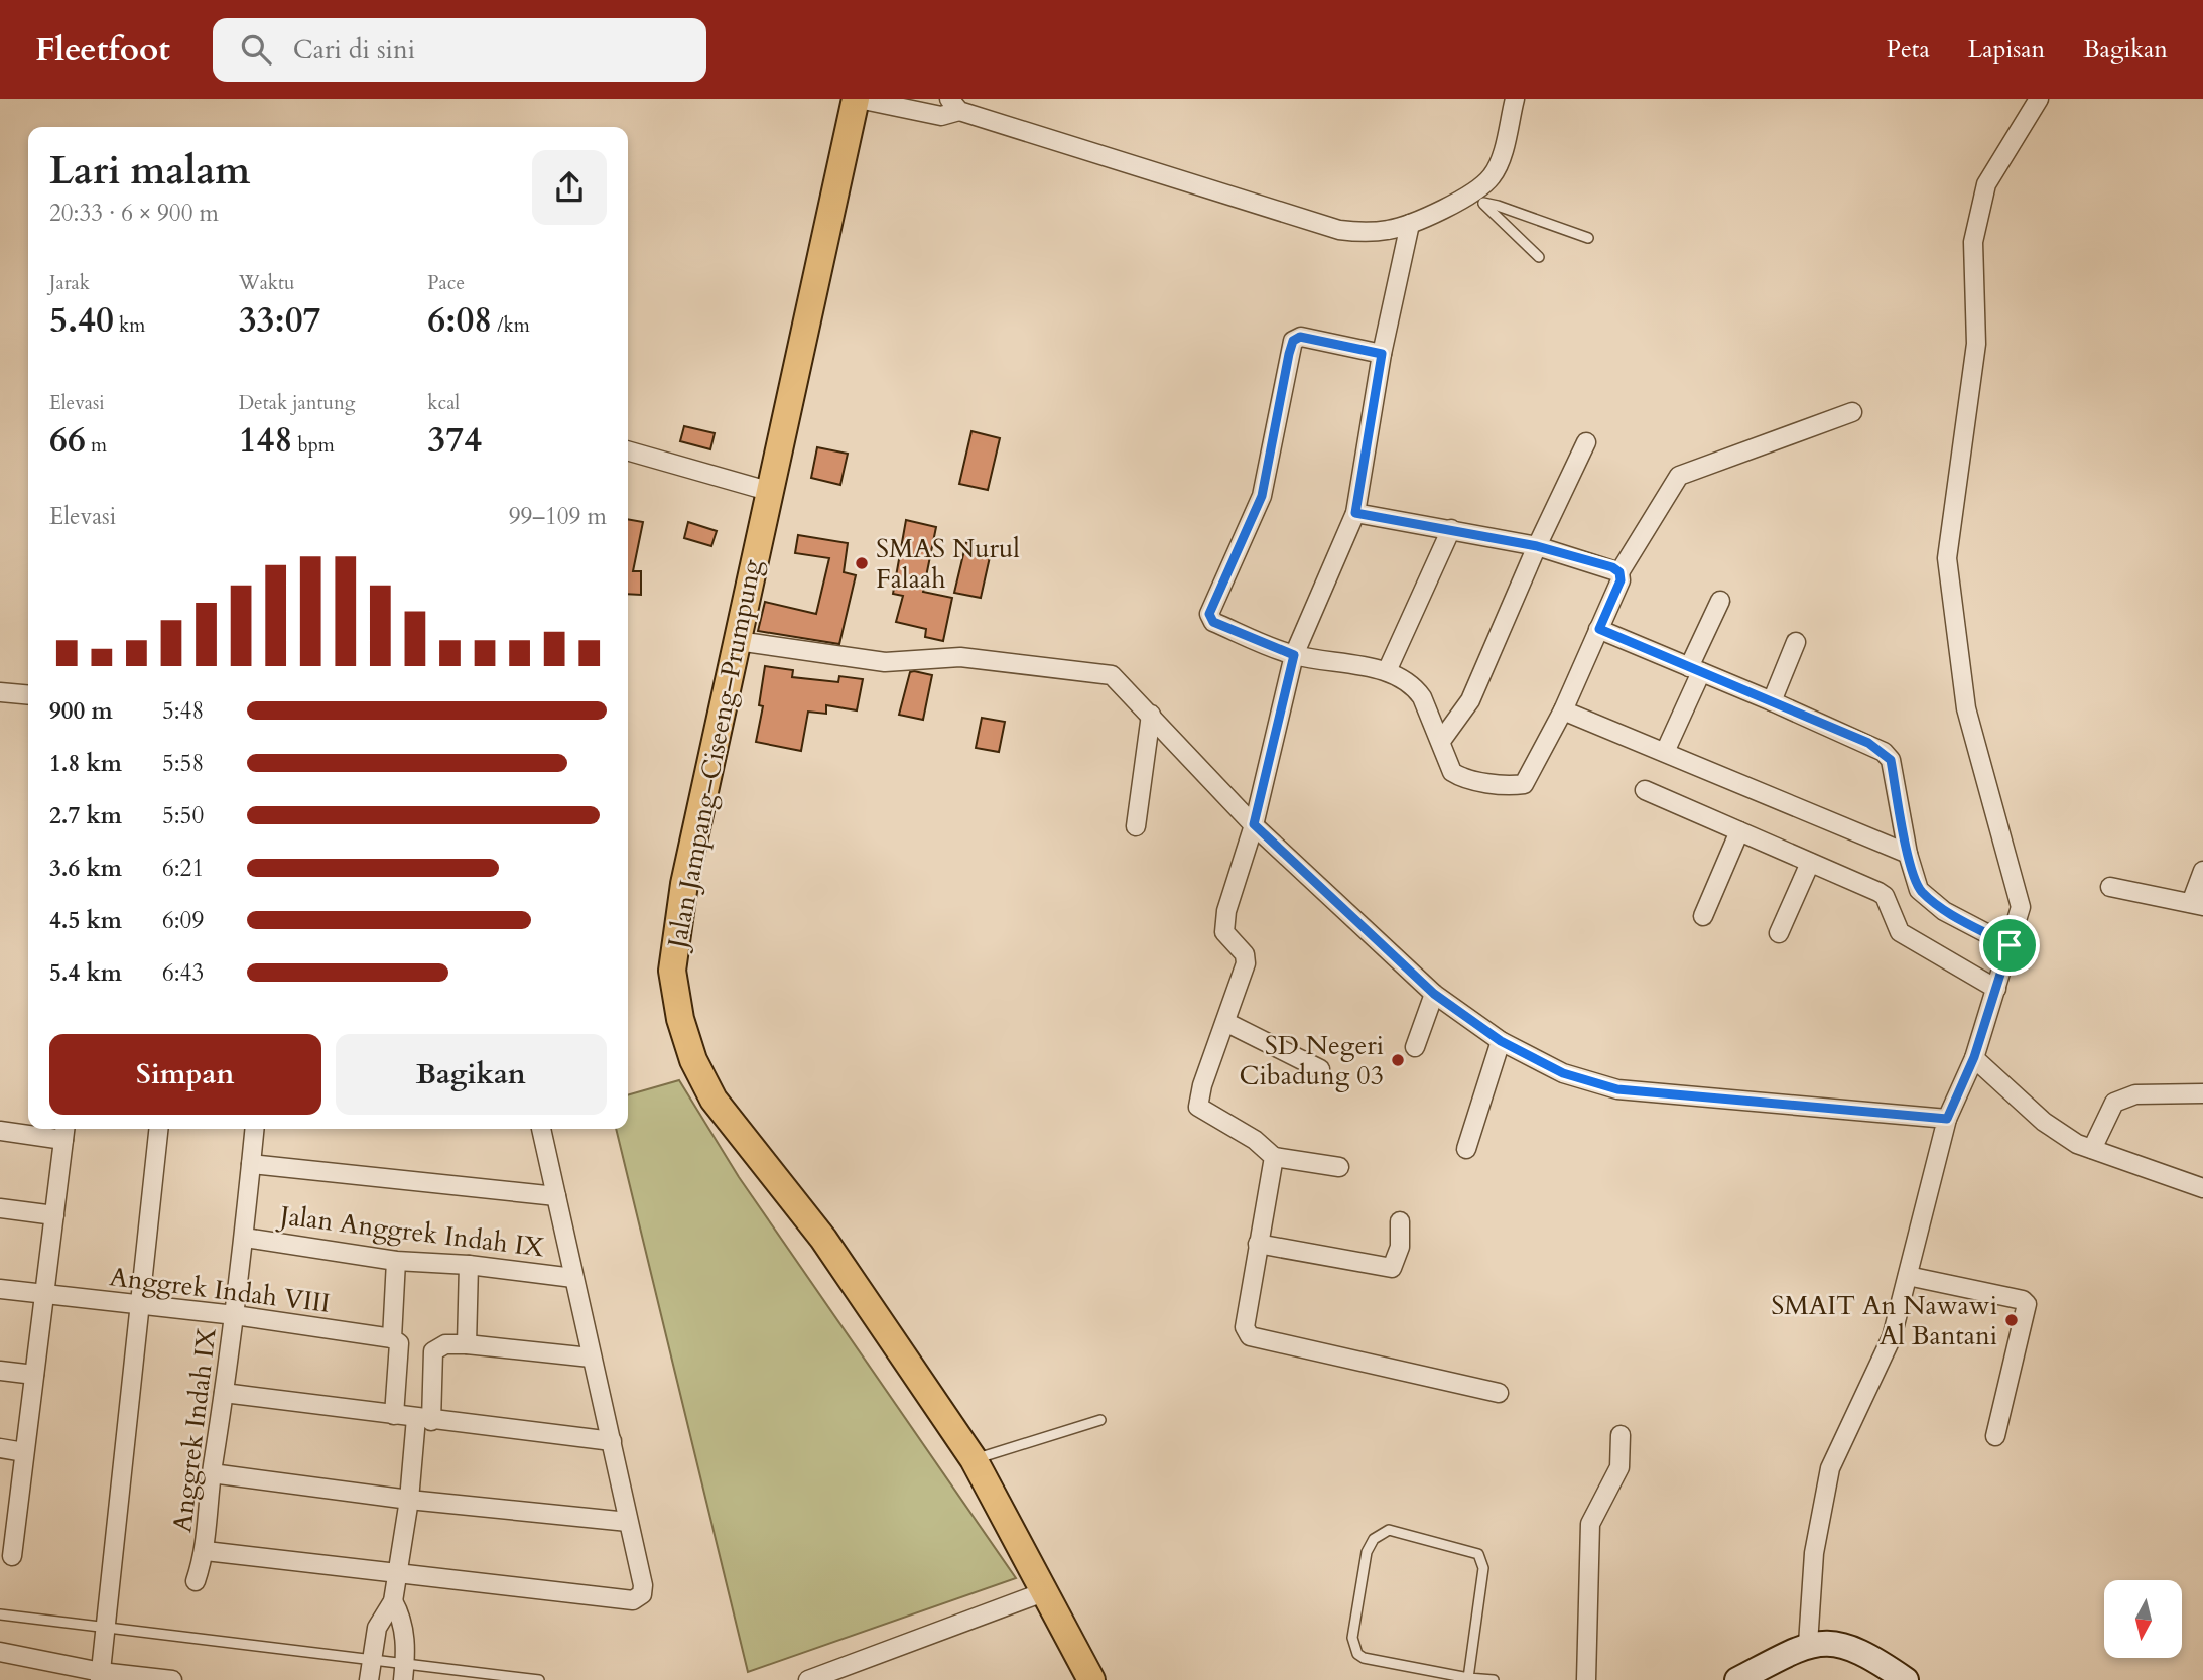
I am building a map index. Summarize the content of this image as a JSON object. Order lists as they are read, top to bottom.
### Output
{
  "streets": {
    "main road": ["Jalan Jampang–Ciseeng–Prumpung"],
    "street": ["Jalan Anggrek Indah IX", "Anggrek Indah VIII", "Anggrek Indah IX"]
  },
  "crossings": [
    ["Jalan Anggrek Indah IX", "Anggrek Indah IX"],
    ["Anggrek Indah VIII", "Anggrek Indah IX"]
  ],
  "places": ["SMAS Nurul Falaah", "SD Negeri Cibadung 03", "SMAIT An Nawawi Al Bantani"],
  "north": "bottom",
  "page": {
    "header": "Fleetfoot",
    "search": "Cari di sini",
    "nav": ["Peta", "Lapisan", "Bagikan"],
    "heading": ["Lari malam", "20:33 · 6 × 900 m"],
    "stats": [
      ["Jarak", "5.40 km"],
      ["Waktu", "33:07"],
      ["Pace", "6:08 /km"],
      ["Elevasi", "66 m"],
      ["Detak jantung", "148 bpm"],
      ["kcal", "374"]
    ],
    "chart": ["Elevasi", "99–109 m"],
    "list": [
      {
        "name": "900 m",
        "note": "5:48"
      },
      {
        "name": "1.8 km",
        "note": "5:58"
      },
      {
        "name": "2.7 km",
        "note": "5:50"
      },
      {
        "name": "3.6 km",
        "note": "6:21"
      },
      {
        "name": "4.5 km",
        "note": "6:09"
      },
      {
        "name": "5.4 km",
        "note": "6:43"
      }
    ],
    "buttons": ["Simpan", "Bagikan"]
  }
}
